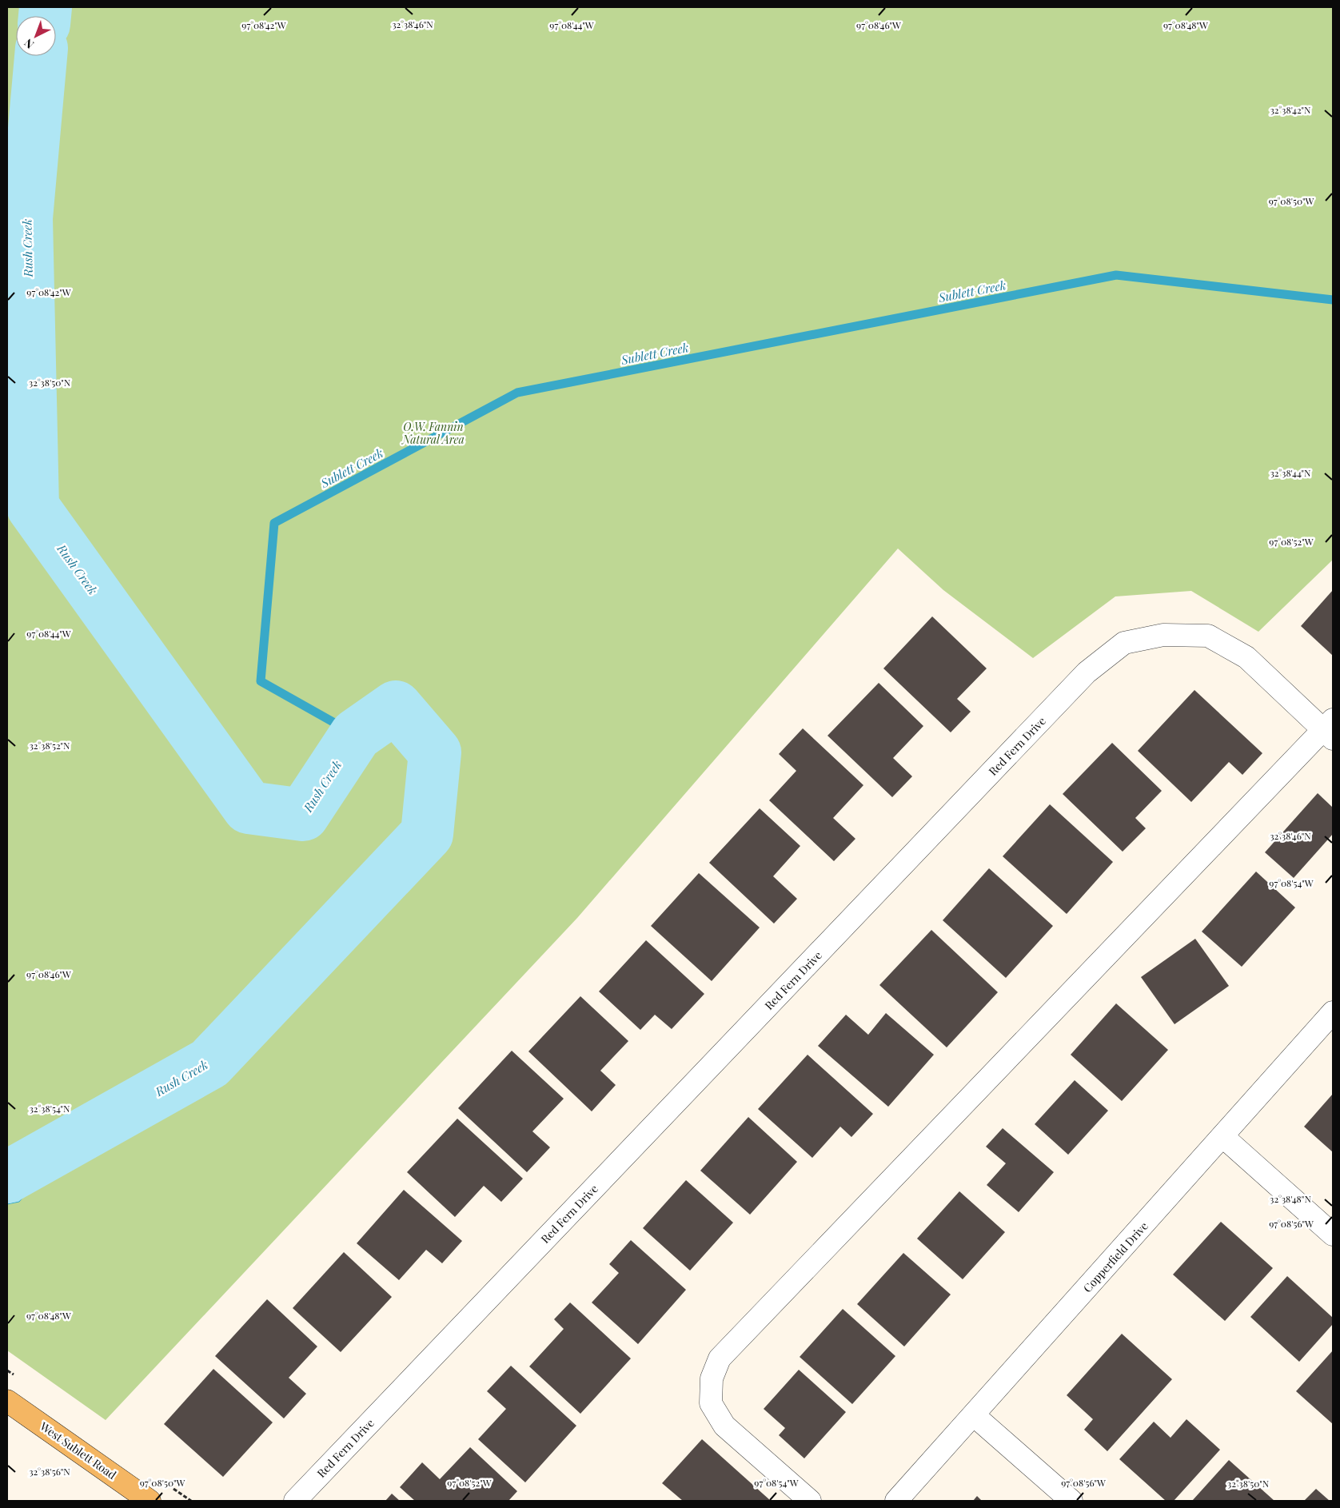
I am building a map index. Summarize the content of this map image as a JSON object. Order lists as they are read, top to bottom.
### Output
{
  "streets": {
    "main road": ["West Sublett Road"],
    "street": ["Red Fern Drive", "Copperfield Drive"]
  },
  "water": ["Rush Creek", "Sublett Creek"],
  "parks": ["O.W. Fannin Natural Area"],
  "north": "bottom left",
  "coordinates": [
    "32°38'46\"N",
    "97°08'42\"W",
    "97°08'44\"W",
    "97°08'46\"W",
    "97°08'48\"W",
    "32°38'42\"N",
    "97°08'50\"W",
    "32°38'50\"N",
    "32°38'44\"N",
    "97°08'52\"W",
    "32°38'52\"N",
    "97°08'54\"W",
    "32°38'54\"N",
    "32°38'48\"N",
    "97°08'56\"W",
    "32°38'56\"N"
  ]
}
